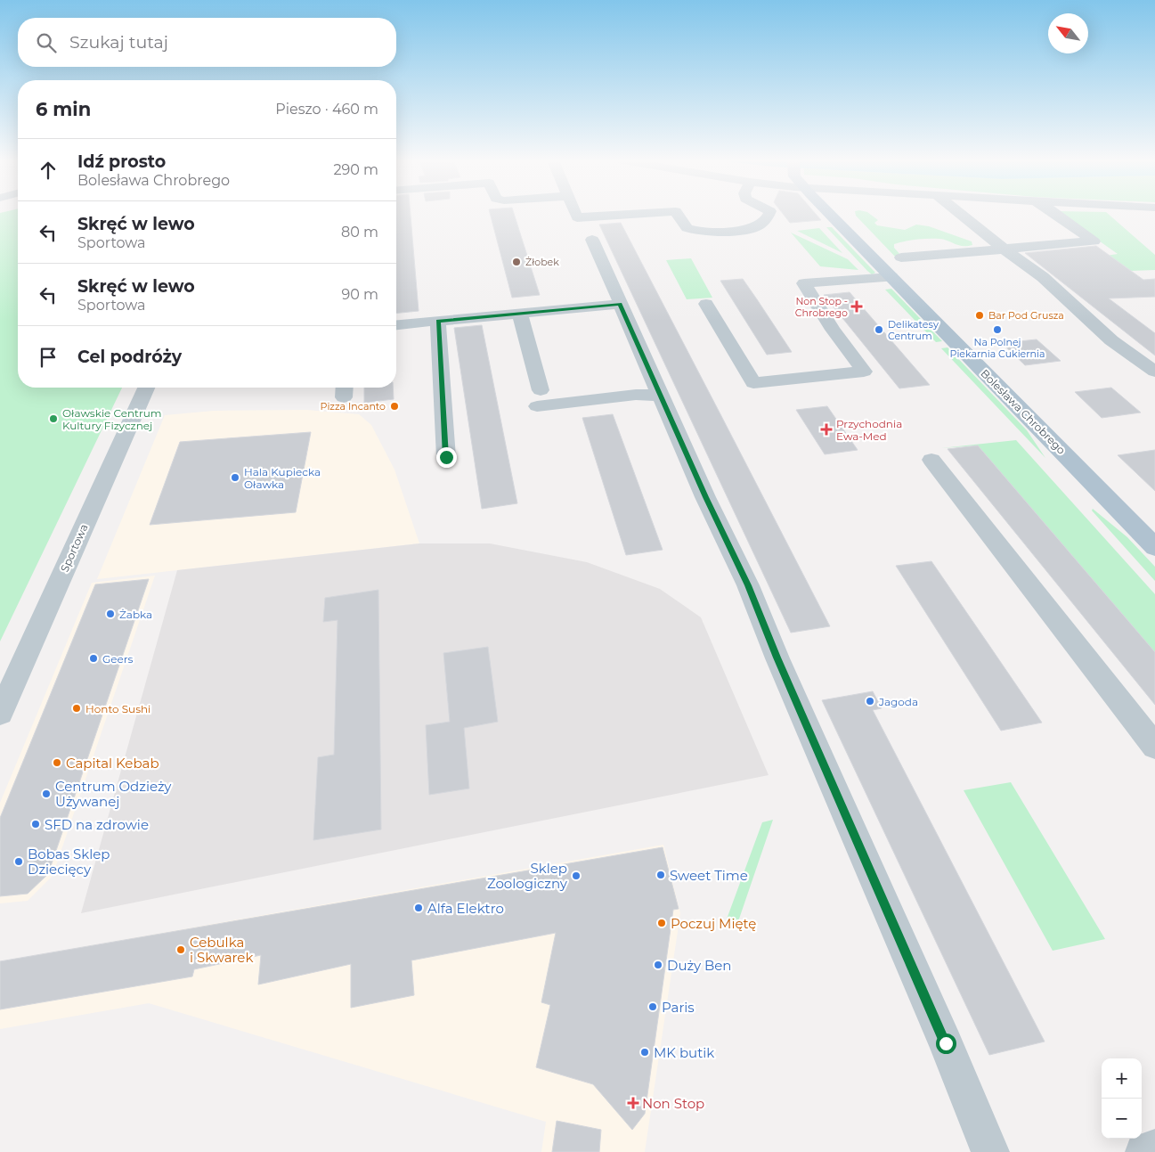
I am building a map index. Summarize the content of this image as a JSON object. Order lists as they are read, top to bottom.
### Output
{
  "streets": {
    "main road": ["Bolesława Chrobrego"],
    "street": ["Sportowa"]
  },
  "places": {
    "other": [
      "Żłobek",
      "Bar Pod Grusza",
      "Delikatesy Centrum",
      "Na Polnej Piekarnia Cukiernia",
      "Pizza Incanto",
      "Oławskie Centrum Kultury Fizycznej",
      "Hala Kupiecka Oławka",
      "Żabka",
      "Geers",
      "Jagoda",
      "Honto Sushi",
      "Capital Kebab",
      "Centrum Odzieży Używanej",
      "SFD na zdrowie",
      "Bobas Sklep Dziecięcy",
      "Sweet Time",
      "Sklep Zoologiczny",
      "Alfa Elektro",
      "Poczuj Miętę",
      "Cebulka i Skwarek",
      "Duży Ben",
      "Paris",
      "MK butik"
    ],
    "health": ["Non Stop - Chrobrego", "Przychodnia Ewa-Med", "Non Stop"]
  },
  "north": "top left",
  "page": {
    "search": "Szukaj tutaj",
    "heading": ["6 min", "Pieszo · 460 m"],
    "list": [
      ["Idź prosto", "Bolesława Chrobrego", "290 m"],
      ["Skręć w lewo", "Sportowa", "80 m"],
      ["Skręć w lewo", "Sportowa", "90 m"],
      "Cel podróży"
    ],
    "map_buttons": ["+", "−"]
  }
}
